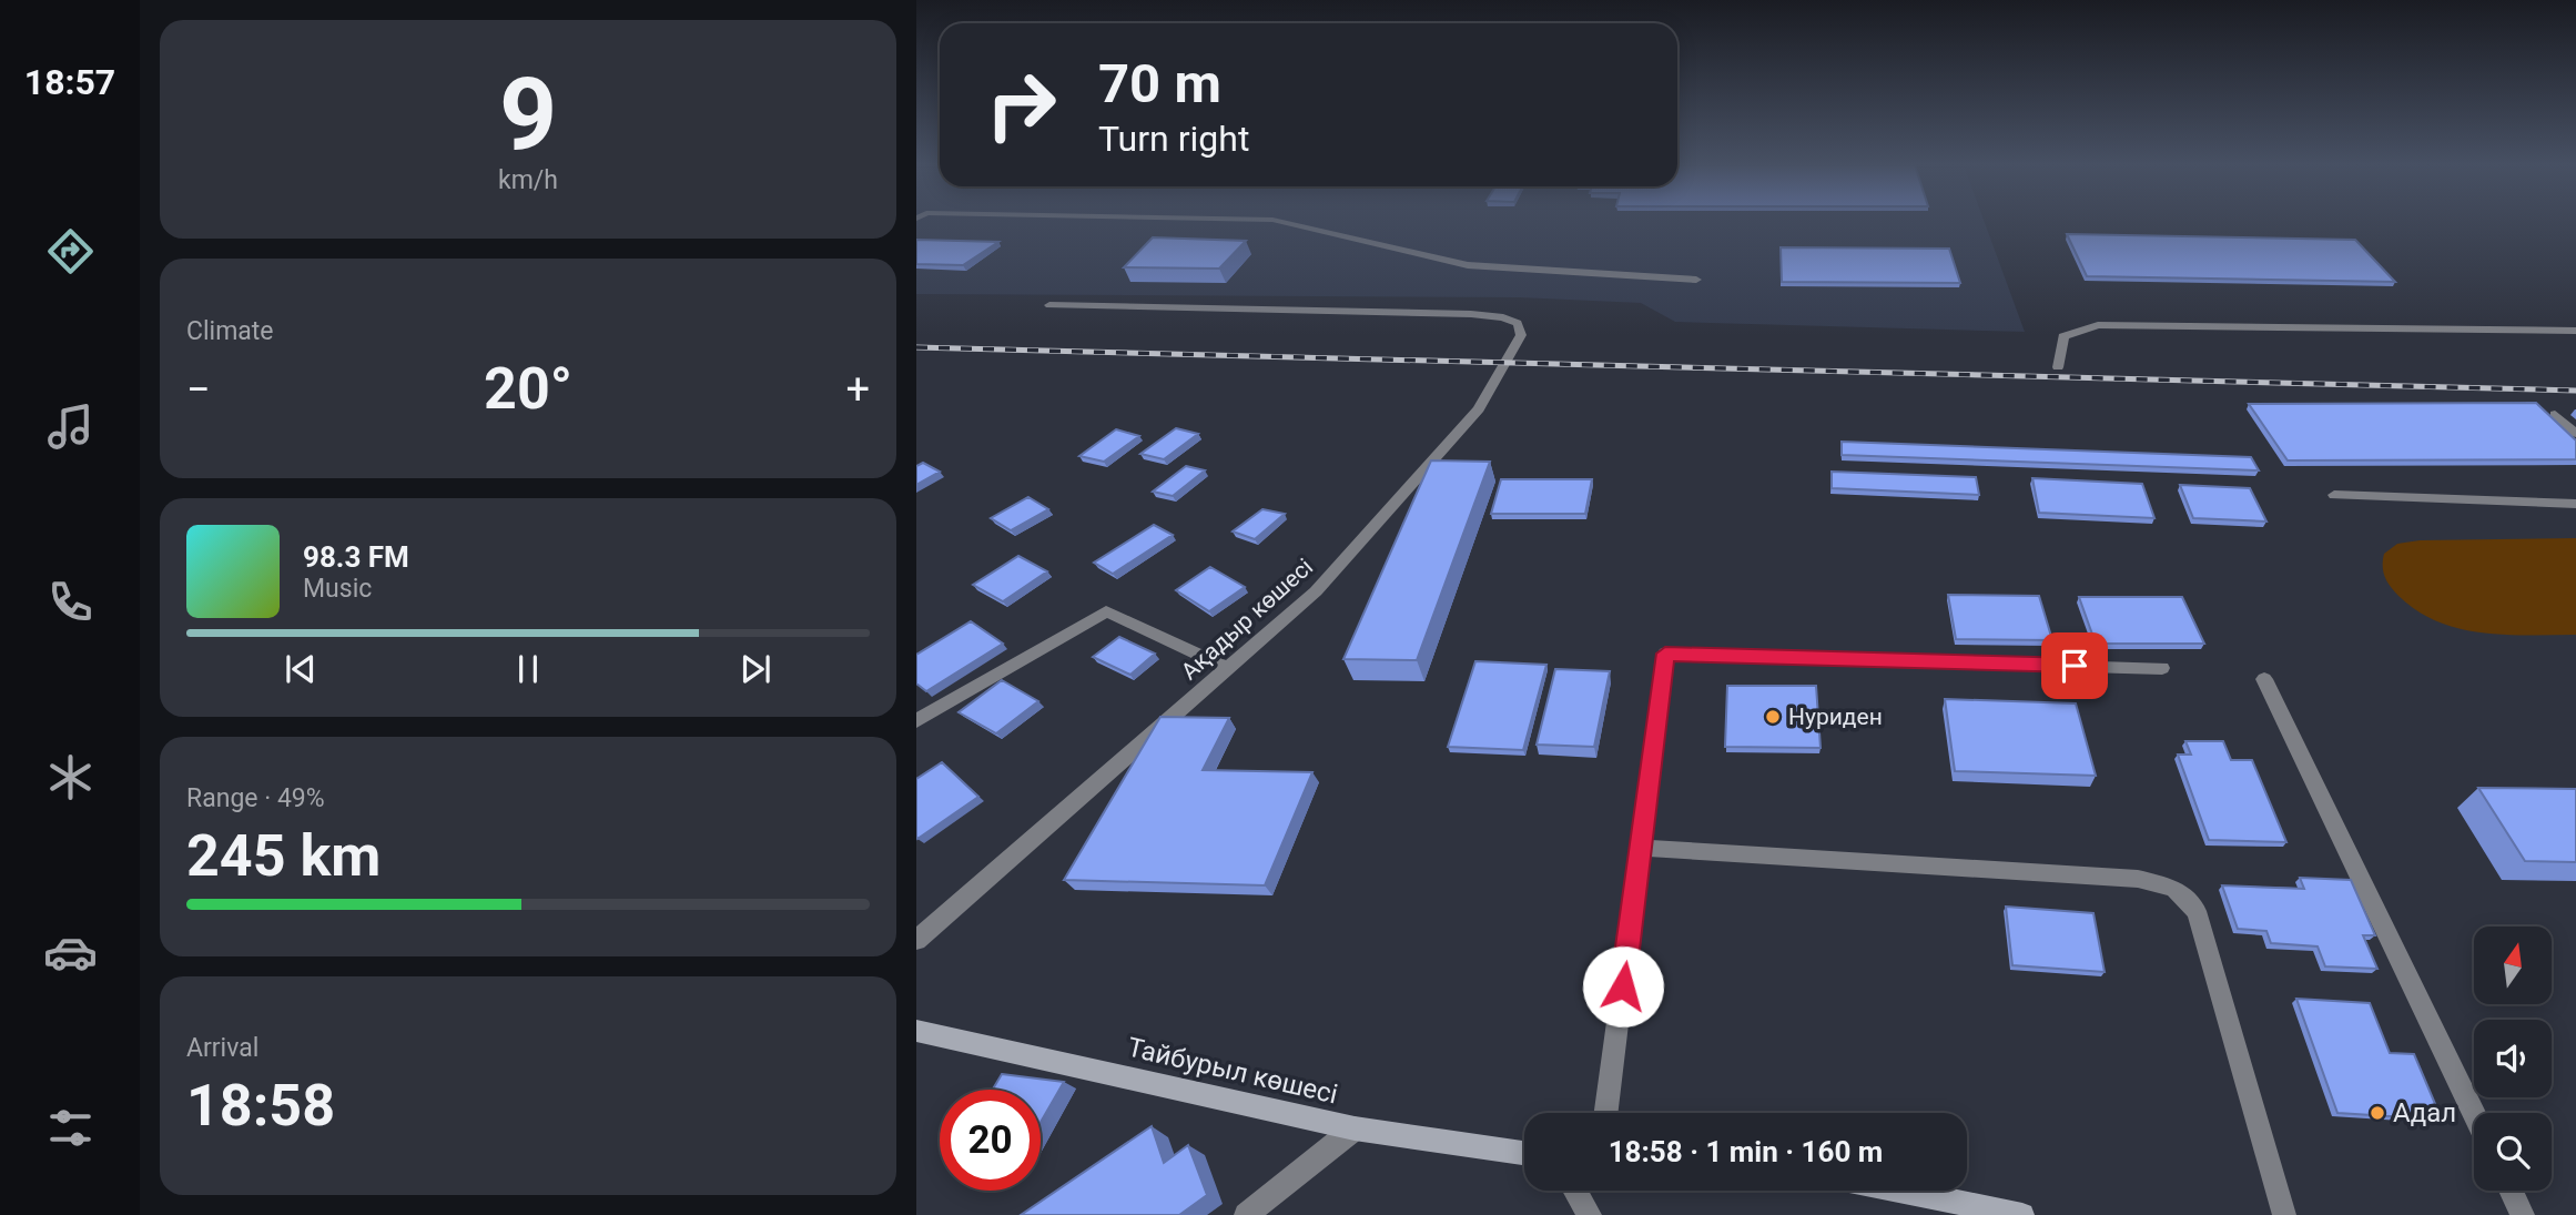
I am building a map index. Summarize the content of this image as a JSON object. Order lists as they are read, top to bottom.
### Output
{
  "streets": {
    "main road": ["Тайбурыл көшесі"],
    "street": ["Ақадыр көшесі"]
  },
  "places": ["Нуриден", "Адал"],
  "north": "top",
  "page": {
    "tabs": "18:57",
    "tile": [
      ["9", "km/h"],
      "Climate",
      ["Range · 49%", "245 km"],
      ["Arrival", "18:58"]
    ],
    "turn": ["70 m", "Turn right"],
    "heat": ["−", "20°", "+"],
    "song": ["98.3 FM", "Music"],
    "limit": "20",
    "trip": "18:58 · 1 min · 160 m"
  }
}
